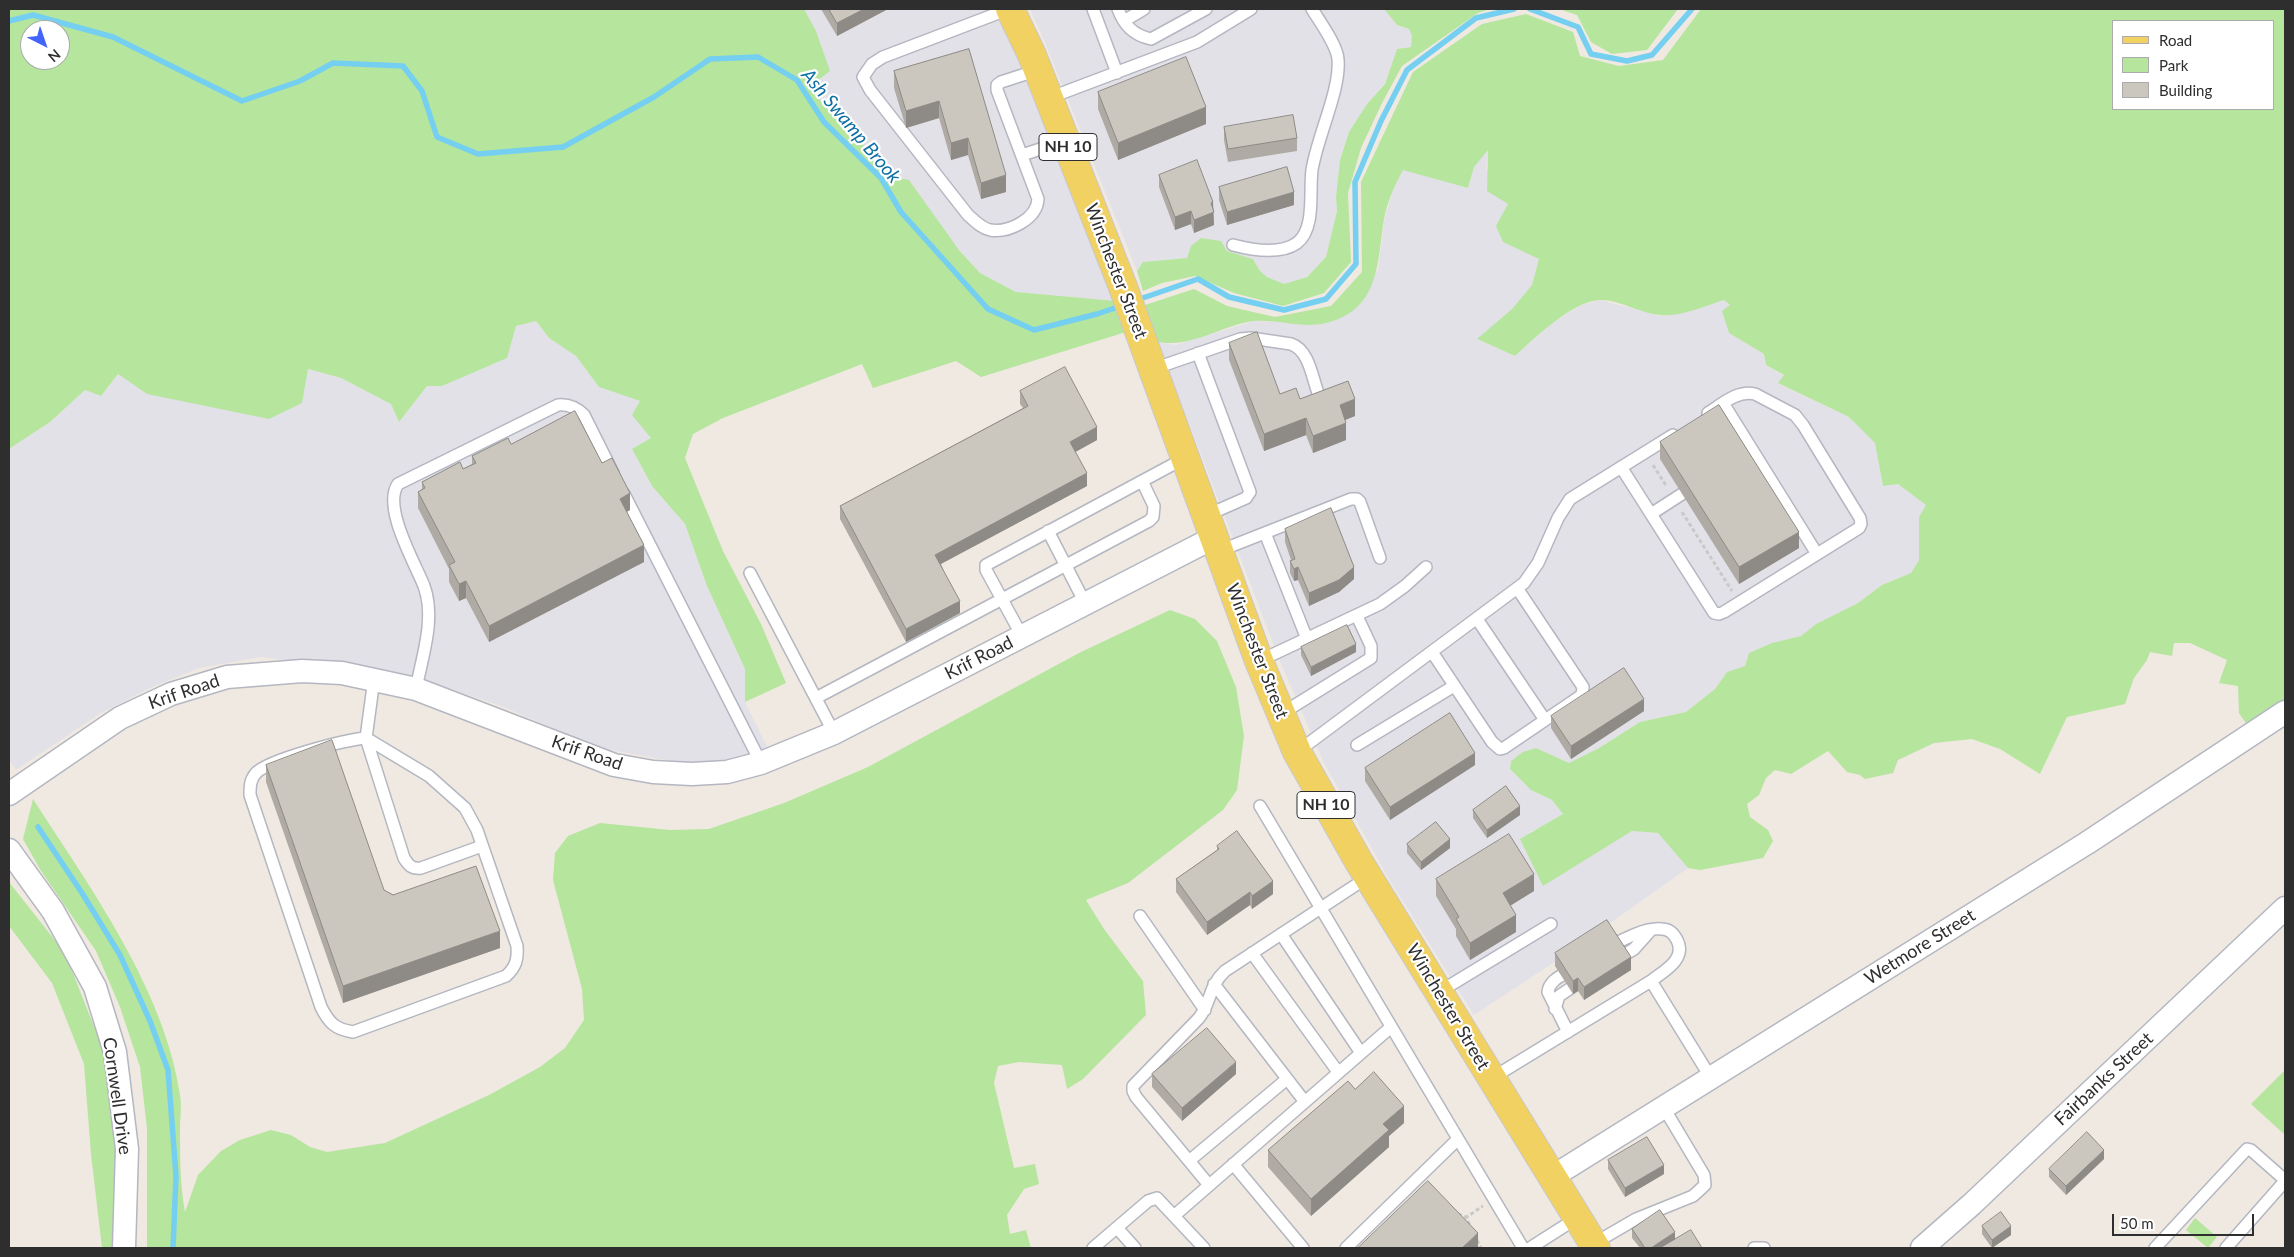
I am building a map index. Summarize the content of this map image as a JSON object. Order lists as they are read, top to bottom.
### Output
{
  "streets": {
    "main road": ["NH 10", "Winchester Street"],
    "street": [
      "Krif Road",
      "Wetmore Street",
      "Fairbanks Street",
      "Cornwell Drive"
    ]
  },
  "crossings": [
    ["Winchester Street", "Krif Road"],
    ["Winchester Street", "Wetmore Street"]
  ],
  "water": ["Ash Swamp Brook"],
  "legend": ["Road", "Park", "Building"],
  "scale_bar": "50 m",
  "north": "bottom right"
}
